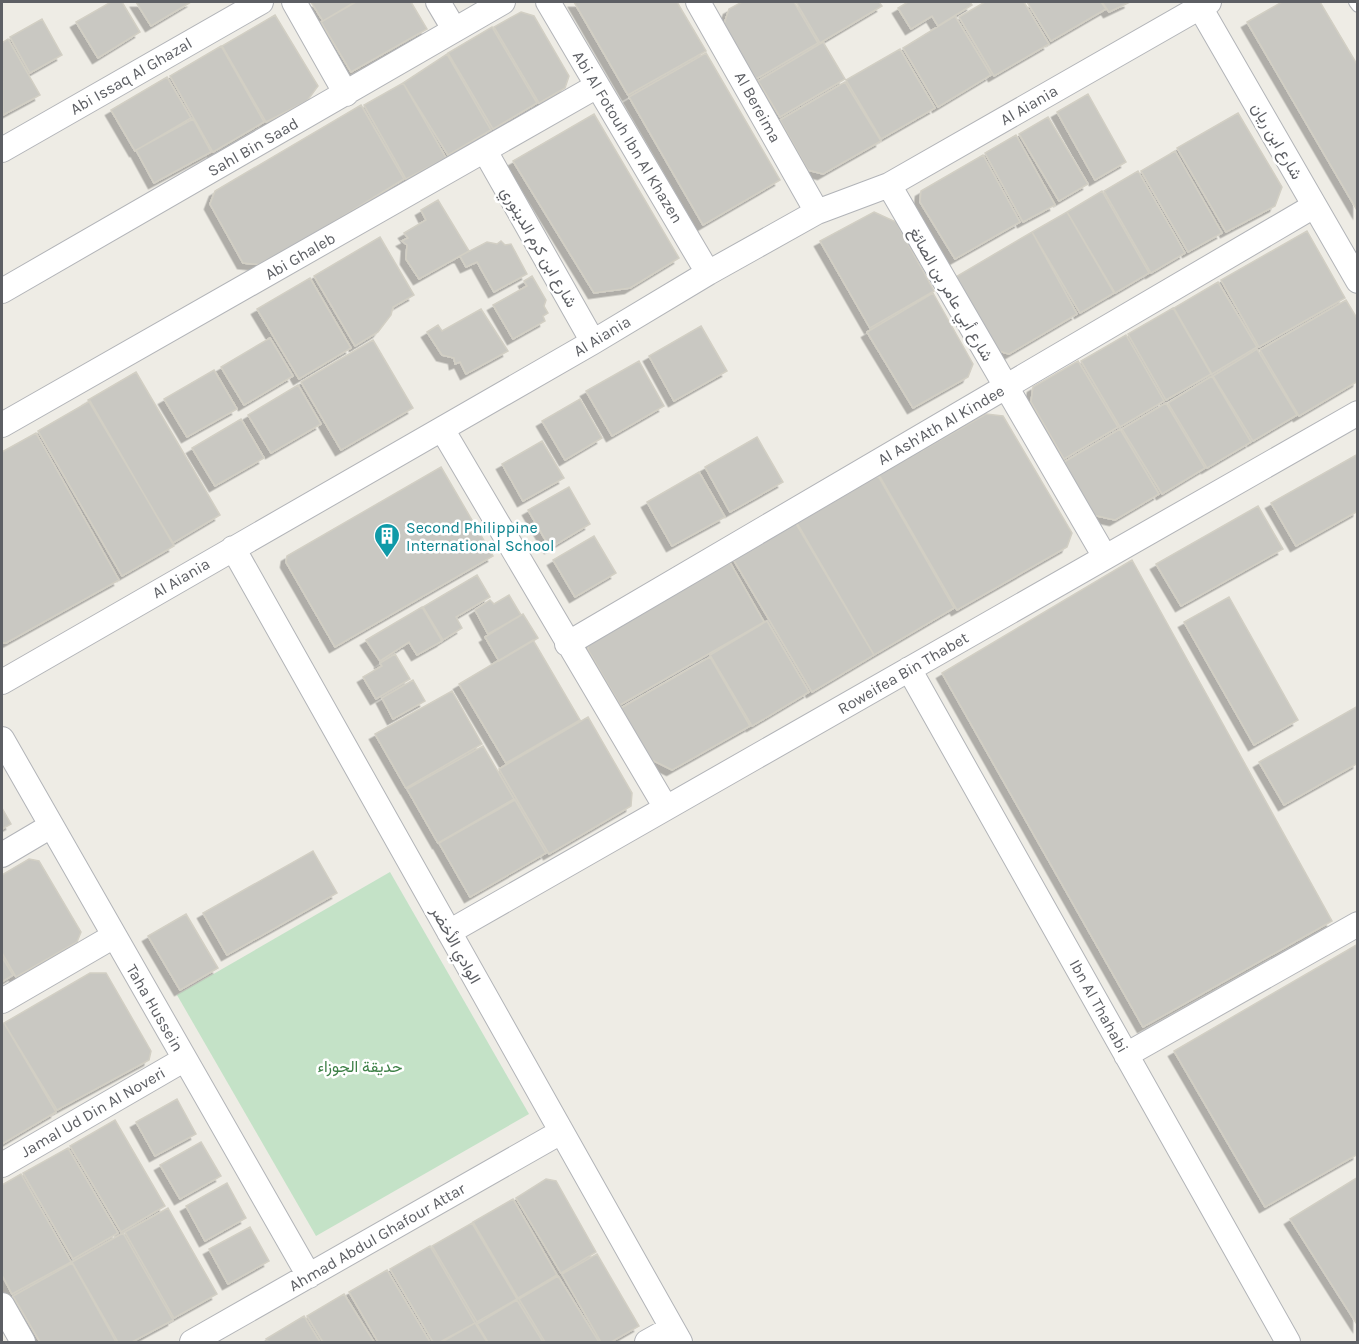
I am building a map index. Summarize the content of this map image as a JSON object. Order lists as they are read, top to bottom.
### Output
{
  "streets": {
    "street": [
      "Abi Issaq Al Ghazal",
      "Al Aiania",
      "Al Bereima",
      "Abi Al Fotouh Ibn Al Khazen",
      "شارع ابن ريان",
      "Sahl Bin Saad",
      "شارع ابن كرم الدينوري",
      "Abi Ghaleb",
      "شارع أبي عامر بن الصائغ",
      "Al Ash'Ath Al Kindee",
      "Roweifea Bin Thabet",
      "الوادي الأخضر",
      "Ibn Al Thahabi",
      "Taha Hussein",
      "Jamal Ud Din Al Noveri",
      "Ahmad Abdul Ghafour Attar"
    ]
  },
  "crossings": [
    ["Al Aiania", "Al Bereima"],
    ["Al Aiania", "Abi Al Fotouh Ibn Al Khazen"],
    ["Al Aiania", "شارع ابن ريان"],
    ["Al Aiania", "شارع ابن كرم الدينوري"],
    ["Al Aiania", "شارع أبي عامر بن الصائغ"],
    ["Al Aiania", "الوادي الأخضر"],
    ["Abi Al Fotouh Ibn Al Khazen", "Abi Ghaleb"],
    ["شارع ابن ريان", "Al Ash'Ath Al Kindee"],
    ["شارع ابن كرم الدينوري", "Abi Ghaleb"],
    ["شارع أبي عامر بن الصائغ", "Al Ash'Ath Al Kindee"],
    ["شارع أبي عامر بن الصائغ", "Roweifea Bin Thabet"],
    ["Roweifea Bin Thabet", "الوادي الأخضر"],
    ["Roweifea Bin Thabet", "Ibn Al Thahabi"],
    ["الوادي الأخضر", "Ahmad Abdul Ghafour Attar"],
    ["Taha Hussein", "Jamal Ud Din Al Noveri"],
    ["Taha Hussein", "Ahmad Abdul Ghafour Attar"]
  ],
  "parks": ["حديقة الجوزاء"],
  "places": {
    "building": ["Second Philippine International School"]
  }
}
